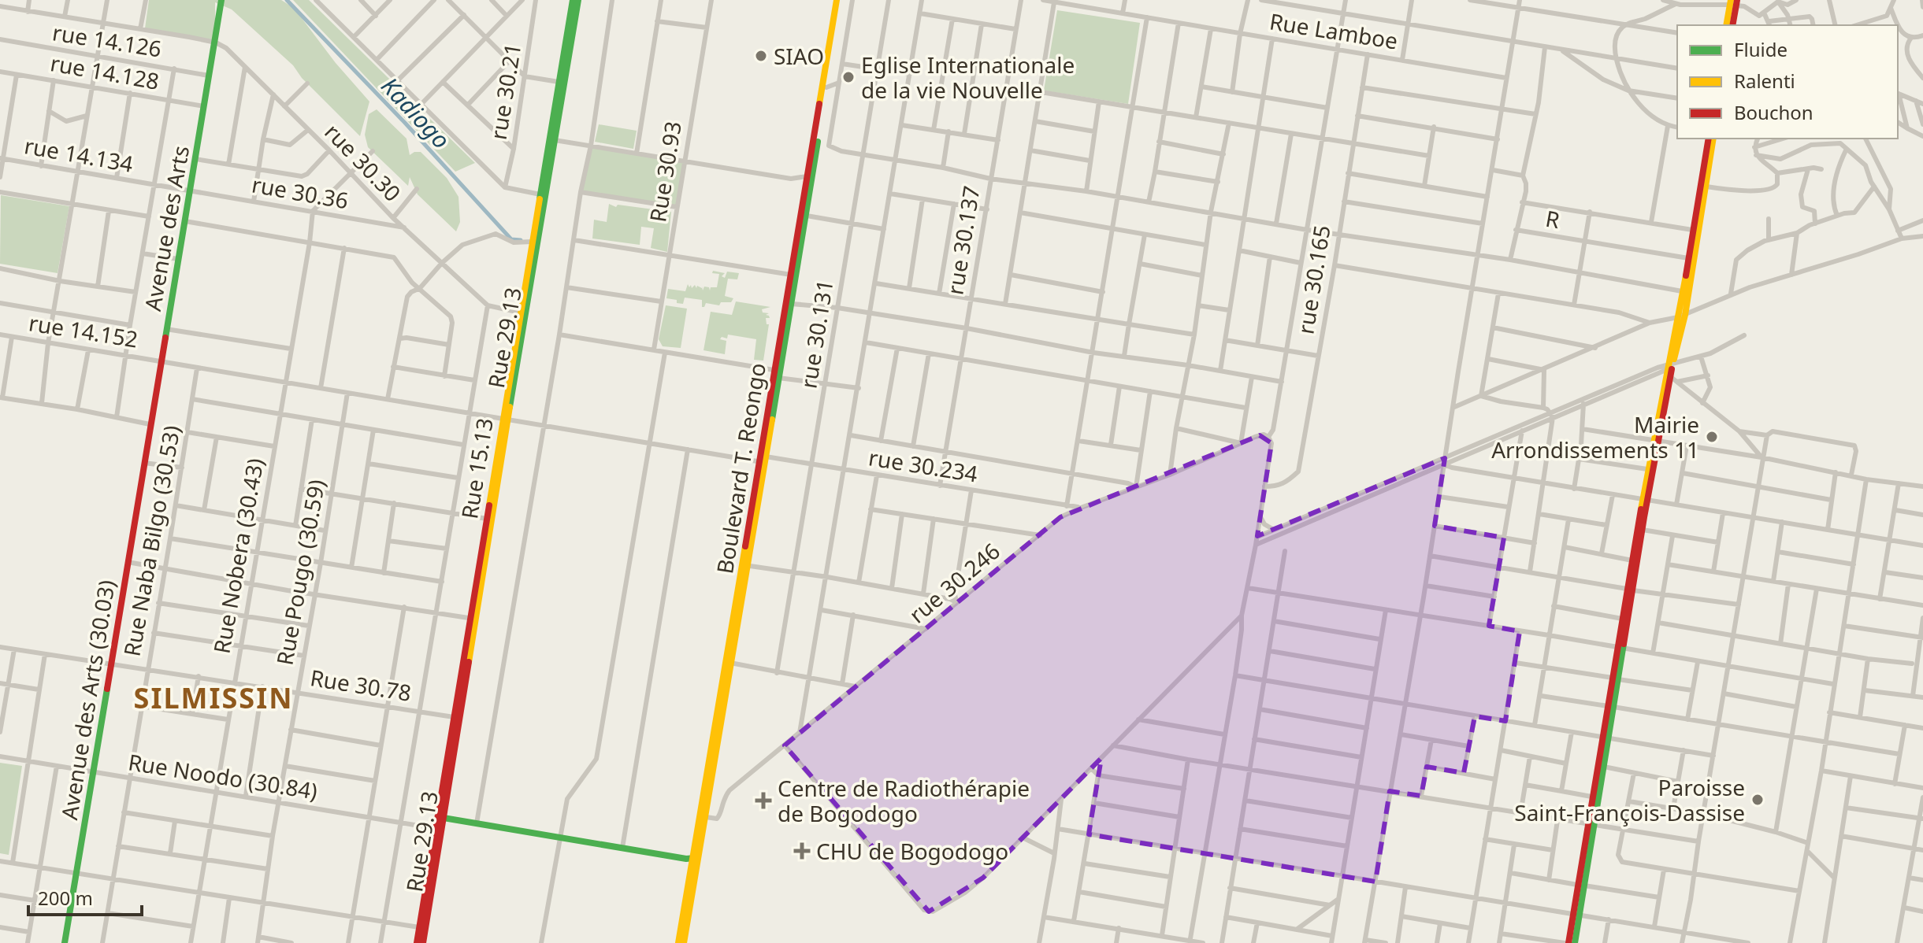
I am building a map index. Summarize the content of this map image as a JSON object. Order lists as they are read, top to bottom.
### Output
{
  "streets": {
    "main road": [
      "Avenue des Arts",
      "Rue 29.13",
      "Rue 15.13",
      "Boulevard T. Reongo",
      "Avenue des Arts (30.03)"
    ],
    "street": [
      "Rue Lamboe",
      "rue 14.126",
      "rue 14.128",
      "rue 30.21",
      "rue 14.134",
      "rue 30.30",
      "Rue 30.93",
      "rue 30.36",
      "R",
      "rue 30.137",
      "rue 30.165",
      "rue 14.152",
      "rue 30.131",
      "rue 30.234",
      "Rue Naba Bilgo (30.53)",
      "Rue Nobera (30.43)",
      "Rue Pougo (30.59)",
      "rue 30.246",
      "Rue 30.78",
      "Rue Noodo (30.84)"
    ]
  },
  "crossings": [
    ["Rue Lamboe", "rue 30.165"],
    ["rue 14.126", "Avenue des Arts"],
    ["rue 14.128", "Avenue des Arts"],
    ["rue 14.134", "rue 30.36"],
    ["rue 14.134", "Avenue des Arts"],
    ["rue 30.30", "rue 30.36"],
    ["rue 30.30", "Avenue des Arts"],
    ["rue 30.36", "Avenue des Arts"],
    ["rue 30.36", "Rue Nobera (30.43)"],
    ["Avenue des Arts", "rue 14.152"],
    ["Avenue des Arts", "Avenue des Arts (30.03)"],
    ["rue 30.137", "rue 30.234"],
    ["rue 14.152", "rue 30.234"],
    ["rue 14.152", "Rue Naba Bilgo (30.53)"],
    ["rue 14.152", "Rue Nobera (30.43)"],
    ["rue 14.152", "Rue Pougo (30.59)"],
    ["rue 30.131", "rue 30.234"],
    ["Rue 29.13", "rue 30.234"],
    ["Rue 29.13", "Rue 15.13"],
    ["Rue 29.13", "Rue Noodo (30.84)"],
    ["rue 30.234", "Rue 15.13"],
    ["rue 30.234", "Boulevard T. Reongo"],
    ["rue 30.234", "rue 30.246"],
    ["Rue 15.13", "Rue 30.78"],
    ["Rue 15.13", "Rue Noodo (30.84)"],
    ["Boulevard T. Reongo", "rue 30.246"],
    ["Rue Naba Bilgo (30.53)", "Rue 30.78"],
    ["Rue Naba Bilgo (30.53)", "Rue Noodo (30.84)"],
    ["Rue Nobera (30.43)", "Rue 30.78"],
    ["Rue Nobera (30.43)", "Rue Noodo (30.84)"],
    ["Rue Pougo (30.59)", "Rue 30.78"],
    ["Rue Pougo (30.59)", "Rue Noodo (30.84)"],
    ["Rue 30.78", "Avenue des Arts (30.03)"],
    ["Avenue des Arts (30.03)", "Rue Noodo (30.84)"]
  ],
  "districts": ["SILMISSIN"],
  "water": ["Kadiogo"],
  "places": {
    "other": [
      "SIAO",
      "Eglise Internationale de la vie Nouvelle",
      "Mairie Arrondissements 11",
      "Paroisse Saint-François-Dassise"
    ],
    "health": ["Centre de Radiothérapie de Bogodogo", "CHU de Bogodogo"]
  },
  "legend": ["Fluide", "Ralenti", "Bouchon"],
  "scale_bar": "200 m"
}
